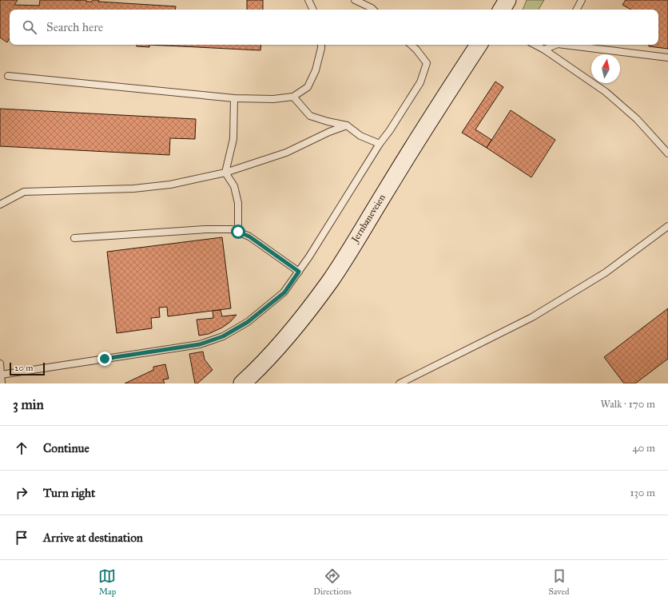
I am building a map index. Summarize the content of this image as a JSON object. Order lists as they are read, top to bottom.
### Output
{
  "streets": {
    "street": ["Jernbaneveien"]
  },
  "scale_bar": "20 m",
  "north": "top",
  "page": {
    "search": "Search here",
    "scale": "20 m",
    "heading": ["3 min", "Walk · 170 m"],
    "list": [
      ["Continue", "40 m"],
      ["Turn right", "130 m"],
      "Arrive at destination"
    ],
    "nav": ["Map", "Directions", "Saved"]
  }
}
